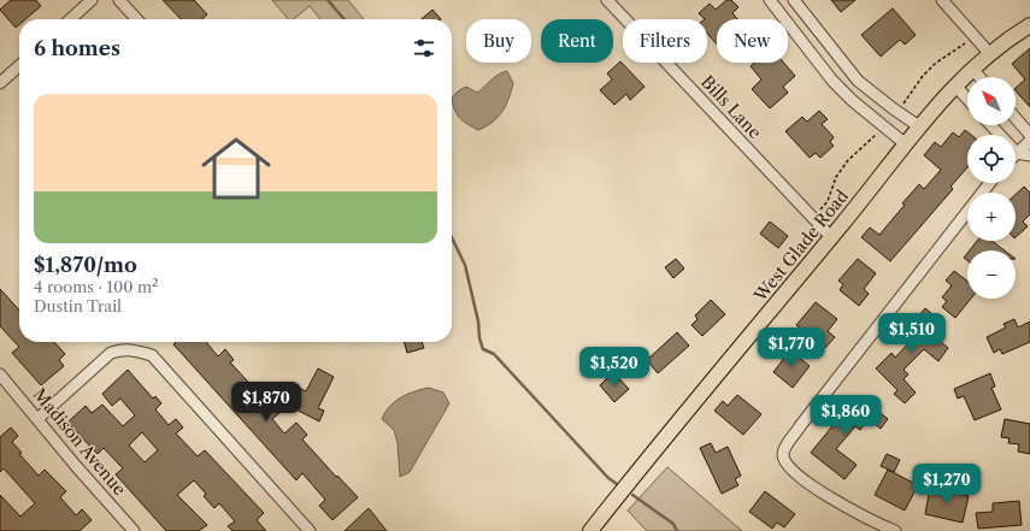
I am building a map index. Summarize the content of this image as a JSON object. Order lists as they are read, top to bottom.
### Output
{
  "streets": {
    "main road": ["West Glade Road"],
    "street": ["Bills Lane", "Madison Avenue"]
  },
  "crossings": [
    ["Bills Lane", "West Glade Road"]
  ],
  "north": "top left",
  "page": {
    "chip": [
      "Buy",
      "Rent",
      "Filters",
      "New"
    ],
    "heading": "6 homes",
    "map_buttons": ["+", "−"],
    "list": [
      {
        "name": "$1,870/mo",
        "note": "4 rooms · 100 m² · Dustin Trail"
      }
    ],
    "price": [
      "$1,510",
      "$1,770",
      "$1,520",
      "$1,870",
      "$1,860",
      "$1,270"
    ]
  }
}
